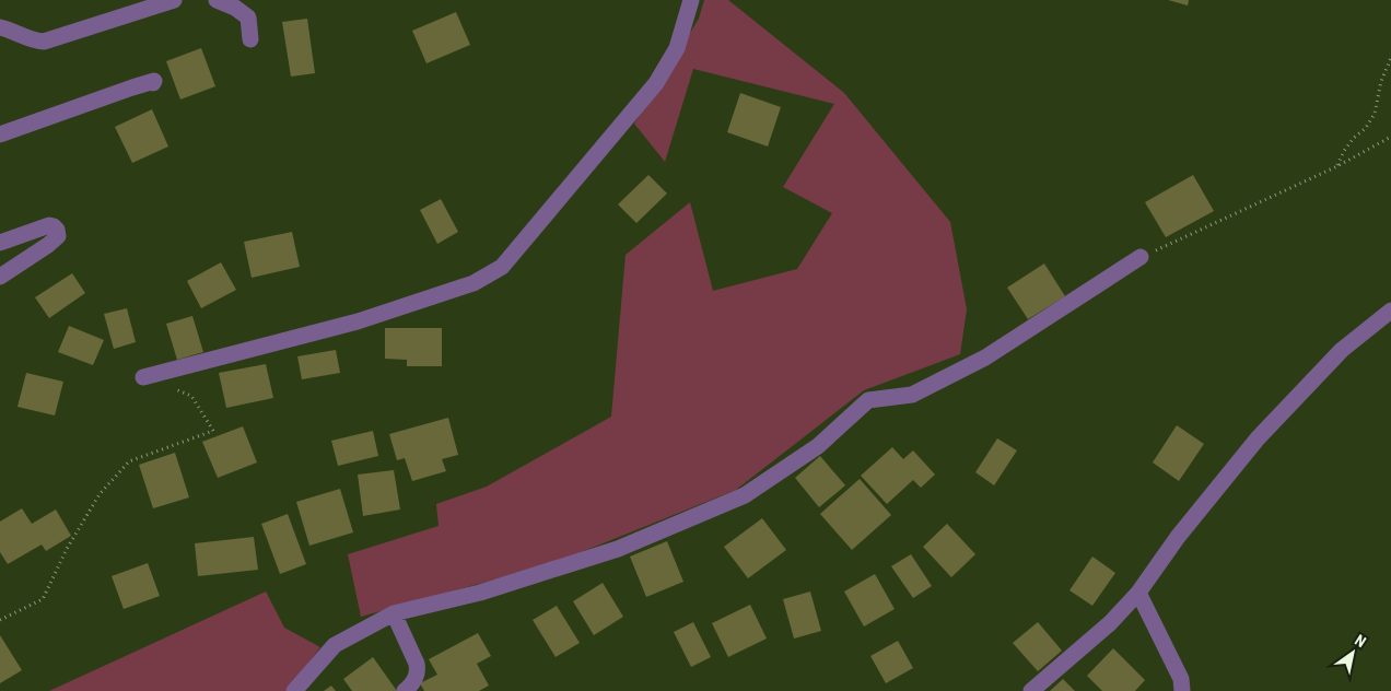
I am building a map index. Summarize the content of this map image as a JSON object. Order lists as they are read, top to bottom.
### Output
{
  "north": "top right"
}
